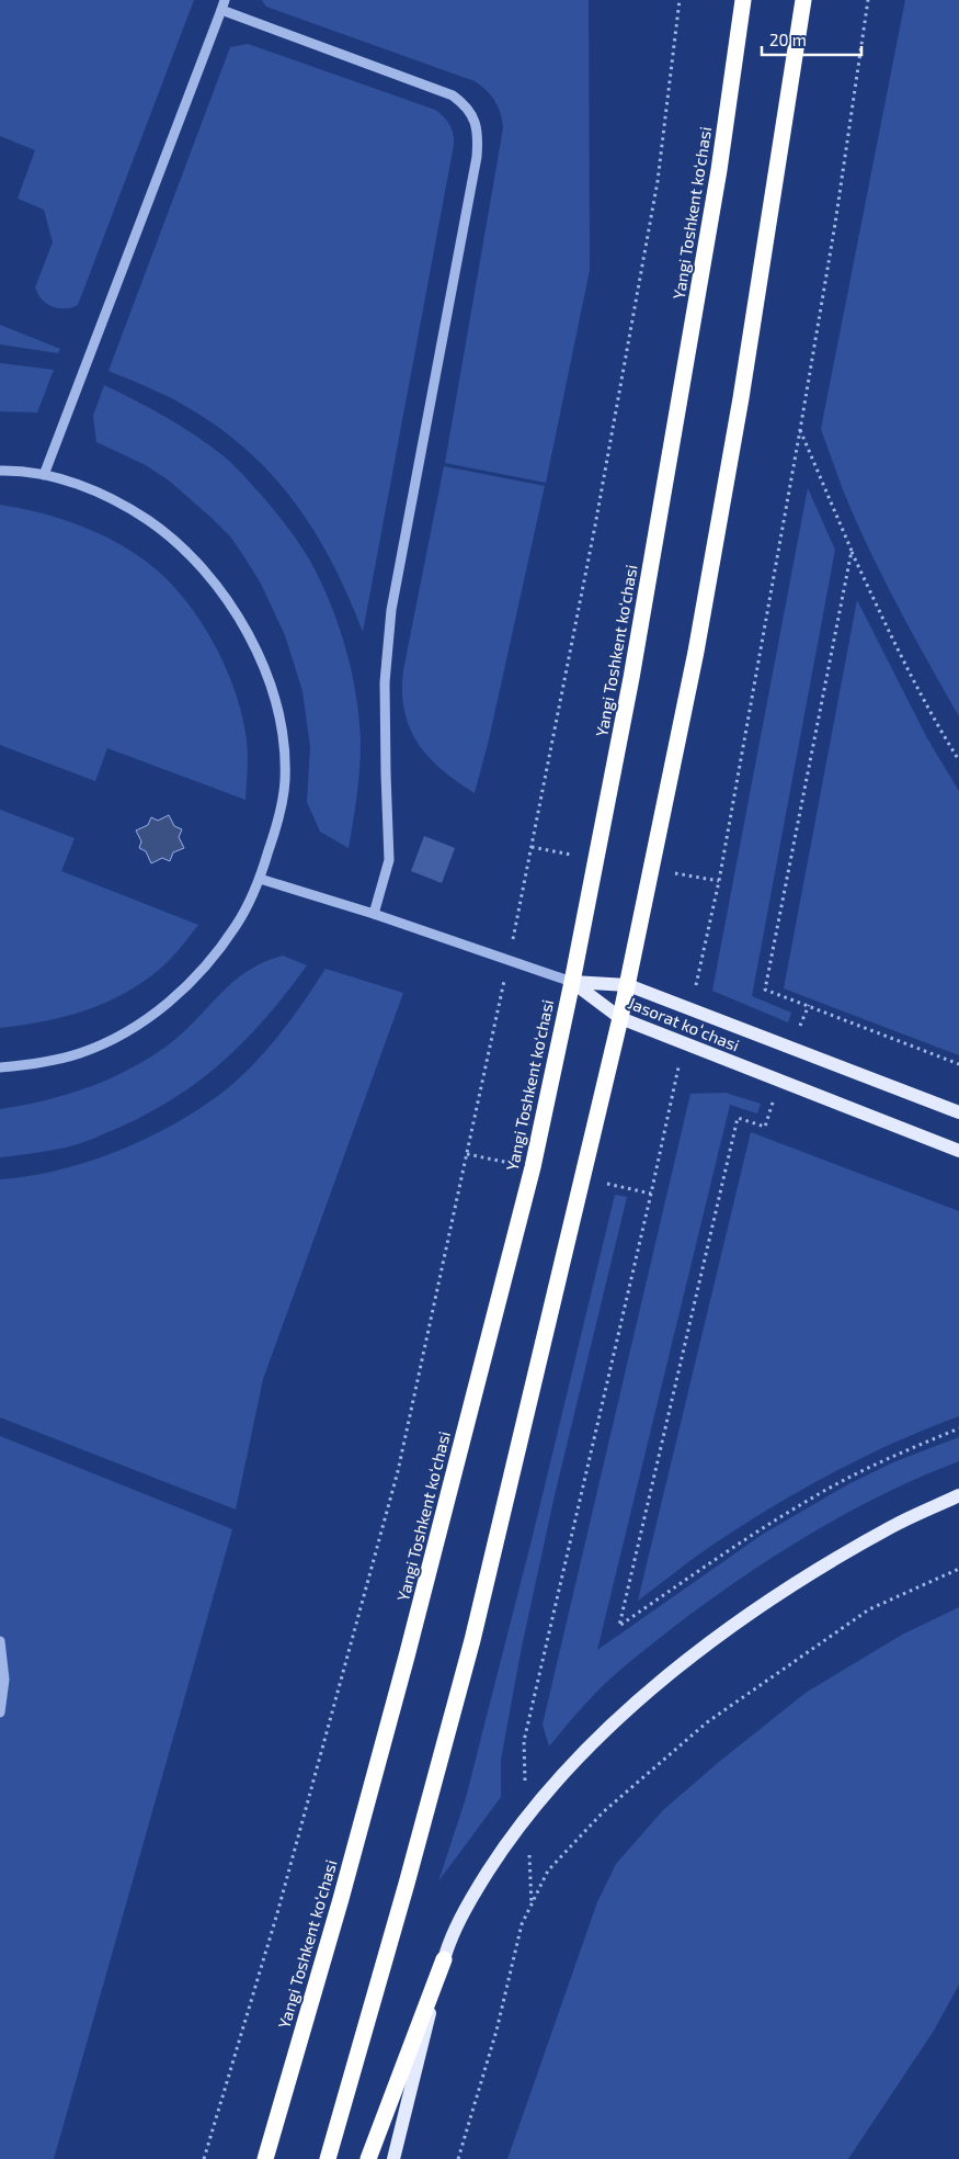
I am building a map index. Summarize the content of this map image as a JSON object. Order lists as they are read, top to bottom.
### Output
{
  "streets": {
    "highway": ["Yangi Toshkent ko‘chasi"],
    "main road": ["Jasorat koʻchasi"]
  },
  "crossings": [
    ["Yangi Toshkent ko‘chasi", "Jasorat koʻchasi"]
  ],
  "scale_bar": "20 m"
}
